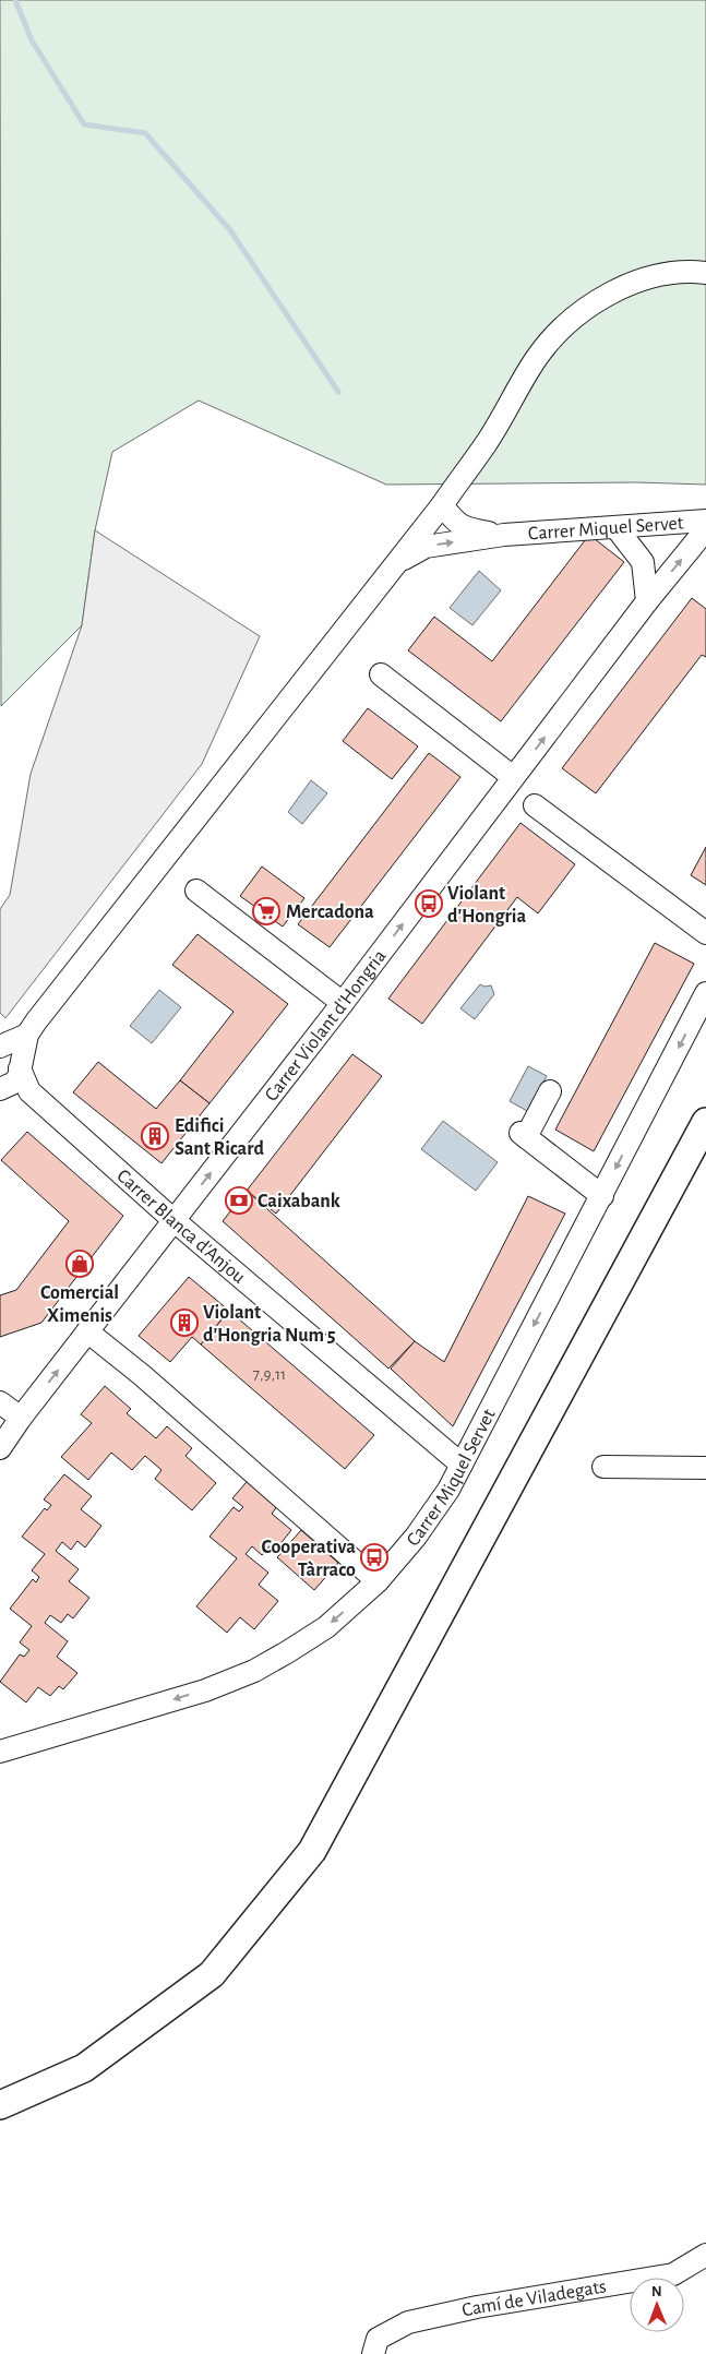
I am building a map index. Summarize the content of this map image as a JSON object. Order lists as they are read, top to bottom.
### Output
{
  "streets": {
    "street": [
      "Carrer Miquel Servet",
      "Carrer Violant d'Hongria",
      "Carrer Blanca d'Anjou",
      "Camí de Viladegats"
    ]
  },
  "crossings": [
    ["Carrer Miquel Servet", "Carrer Blanca d'Anjou"],
    ["Carrer Violant d'Hongria", "Carrer Blanca d'Anjou"]
  ],
  "one_way": ["Carrer Violant d'Hongria"],
  "places": {
    "bus stop": ["Violant d'Hongria", "Cooperativa Tàrraco"],
    "supermarket": ["Mercadona"],
    "building": ["Edifici Sant Ricard", "Violant d'Hongria Num 5"],
    "bank": ["Caixabank"],
    "shop": ["Comercial Ximenis"]
  },
  "house_numbers": ["7,9,11"],
  "north": "top"
}
